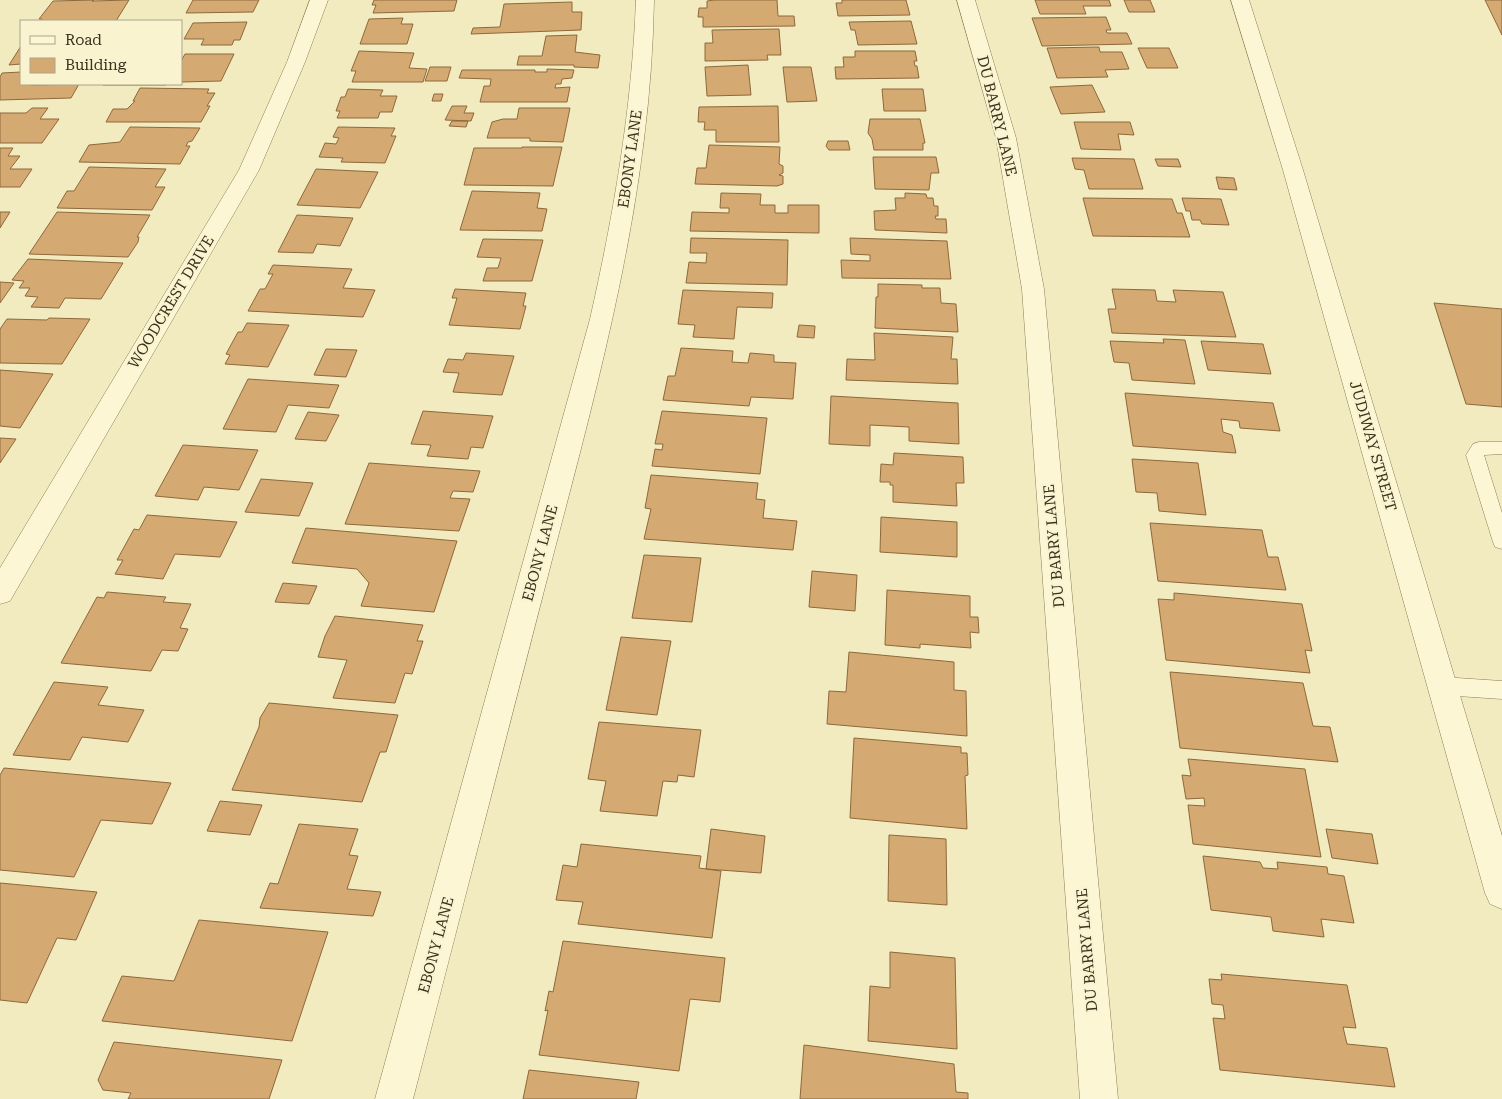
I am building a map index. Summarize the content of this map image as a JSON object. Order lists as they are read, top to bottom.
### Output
{
  "streets": {
    "street": [
      "DU BARRY LANE",
      "EBONY LANE",
      "WOODCREST DRIVE",
      "JUDIWAY STREET"
    ]
  },
  "legend": ["Road", "Building"]
}
